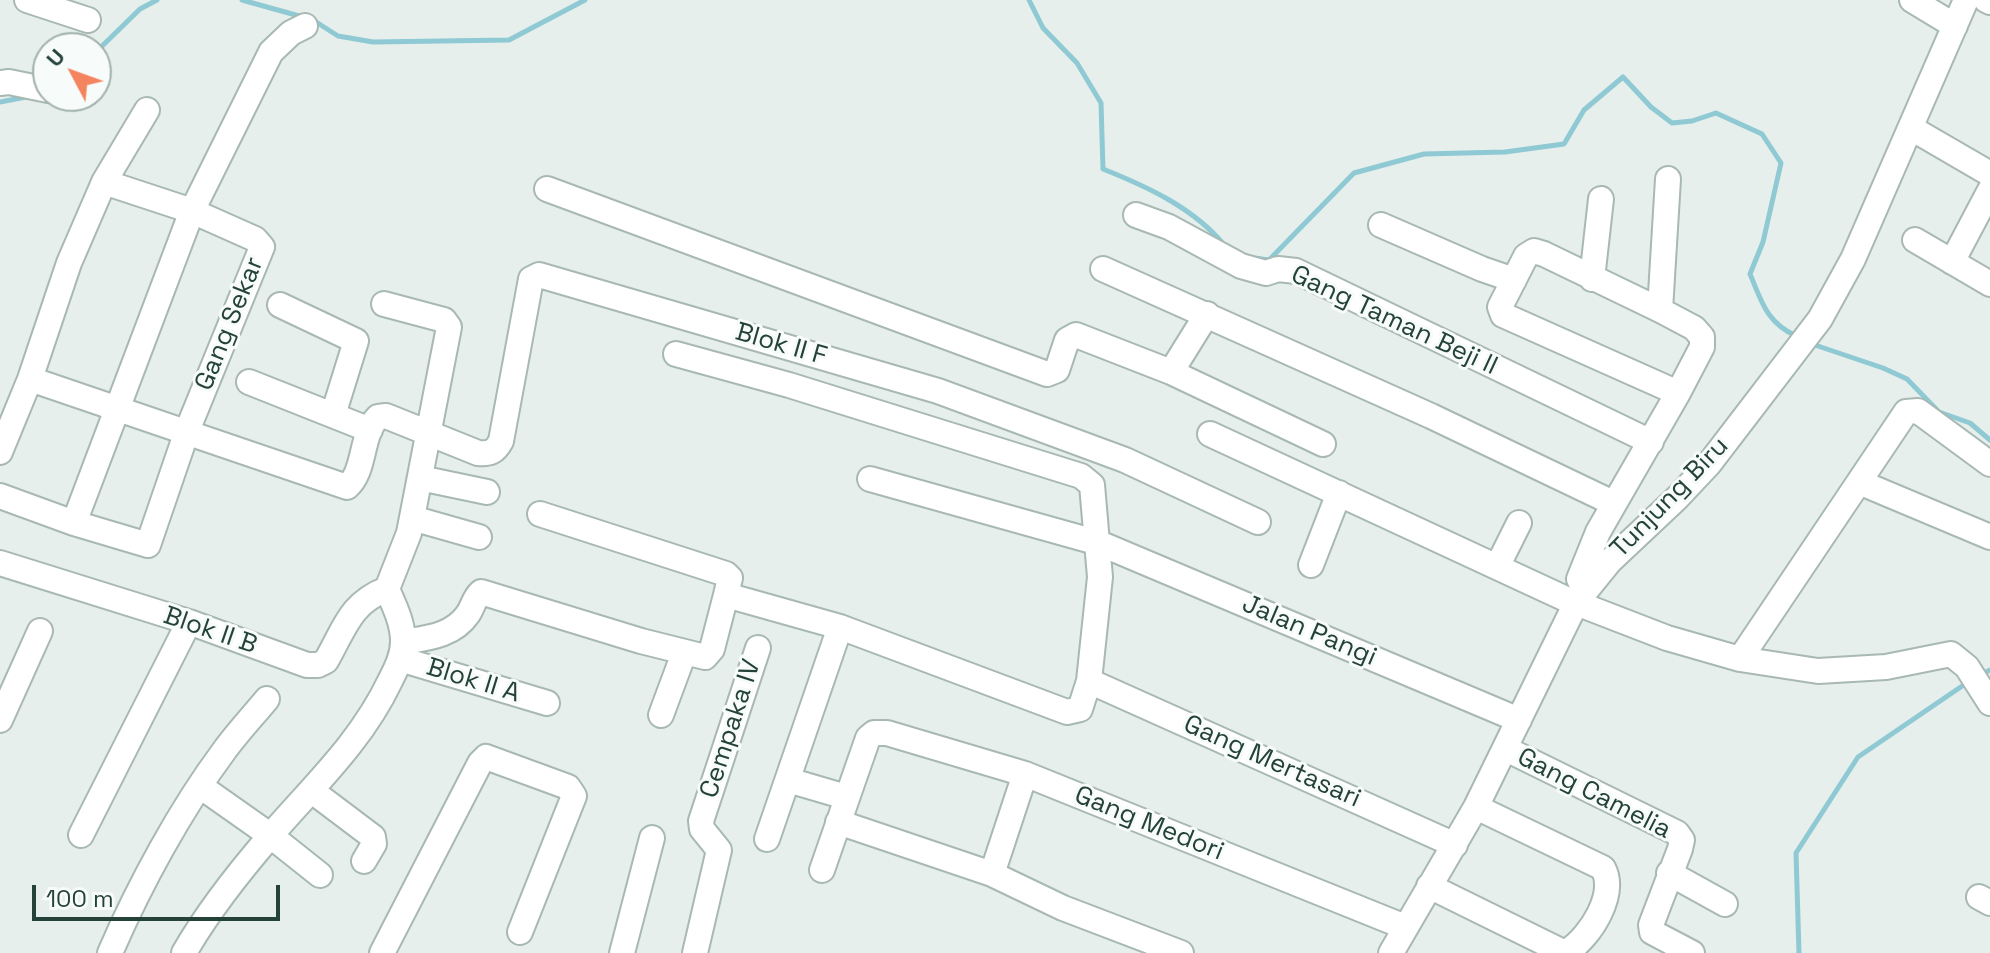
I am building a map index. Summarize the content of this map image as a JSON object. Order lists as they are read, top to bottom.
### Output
{
  "streets": {
    "street": [
      "Gang Taman Beji II",
      "Gang Sekar",
      "Blok II F",
      "Tunjung Biru",
      "Blok II B",
      "Jalan Pangi",
      "Blok II A",
      "Cempaka IV",
      "Gang Mertasari",
      "Gang Camelia",
      "Gang Medori"
    ]
  },
  "crossings": [
    ["Tunjung Biru", "Jalan Pangi"],
    ["Tunjung Biru", "Gang Mertasari"],
    ["Tunjung Biru", "Gang Camelia"],
    ["Tunjung Biru", "Gang Medori"]
  ],
  "scale_bar": "100 m",
  "north": "top left"
}
